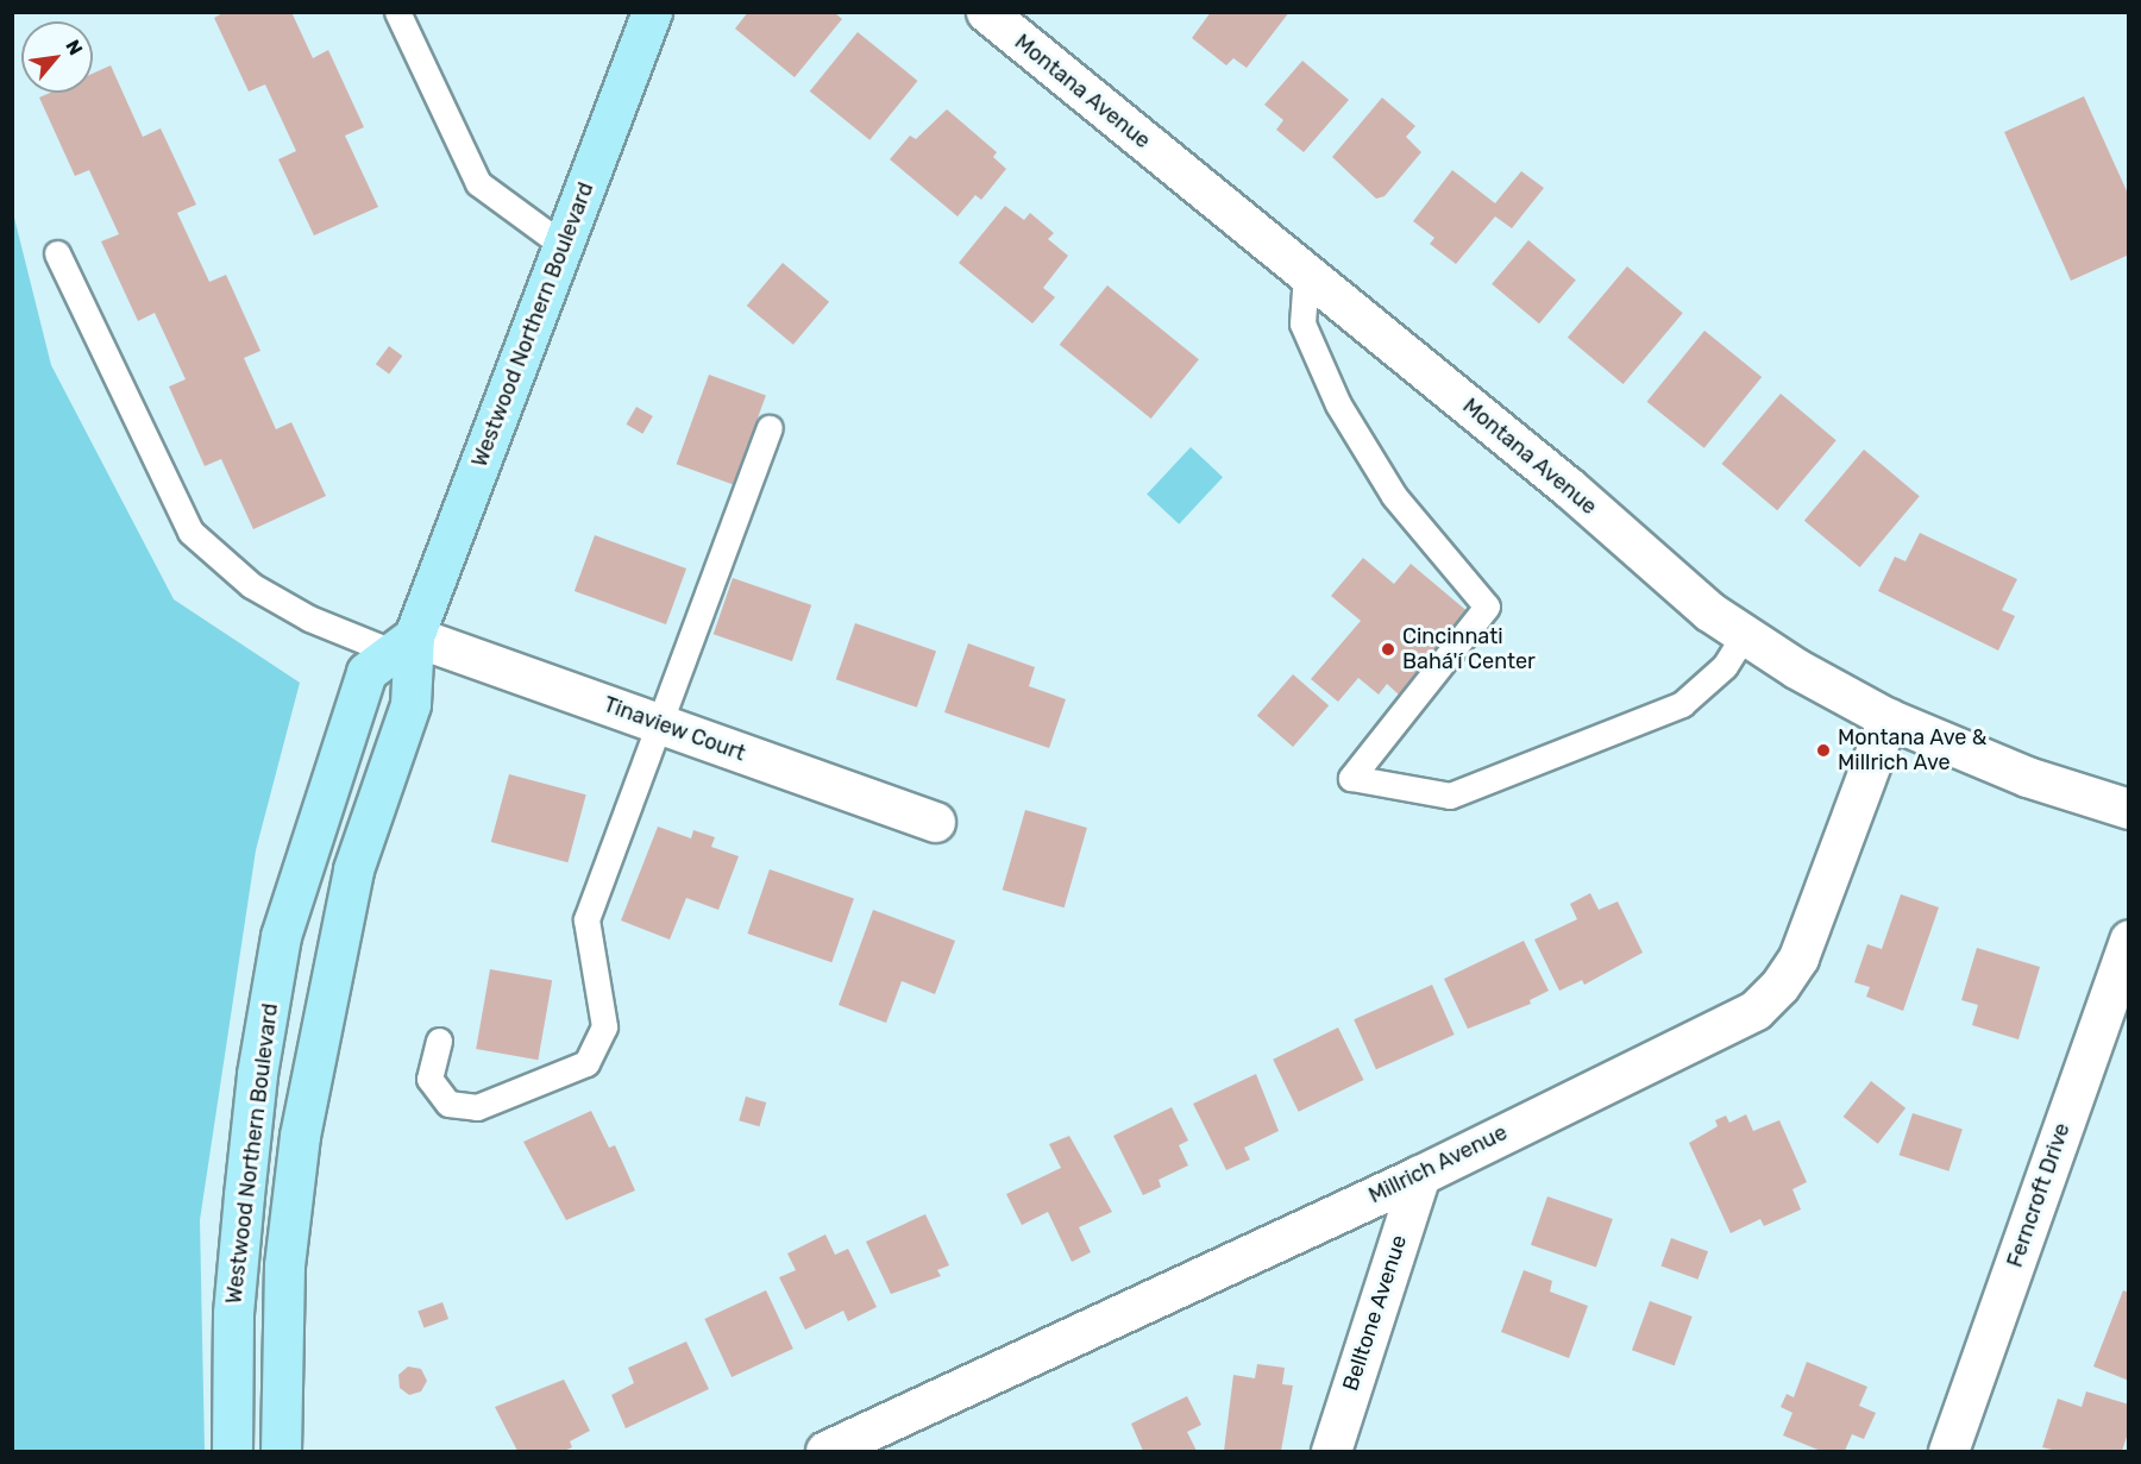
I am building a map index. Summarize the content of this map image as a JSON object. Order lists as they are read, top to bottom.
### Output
{
  "streets": {
    "main road": ["Westwood Northern Boulevard"],
    "street": [
      "Montana Avenue",
      "Tinaview Court",
      "Millrich Avenue",
      "Ferncroft Drive",
      "Belltone Avenue"
    ]
  },
  "crossings": [
    ["Montana Avenue", "Millrich Avenue"],
    ["Westwood Northern Boulevard", "Tinaview Court"],
    ["Millrich Avenue", "Belltone Avenue"]
  ],
  "places": ["Cincinnati Bahá'í Center", "Montana Ave & Millrich Ave"],
  "north": "top right"
}
